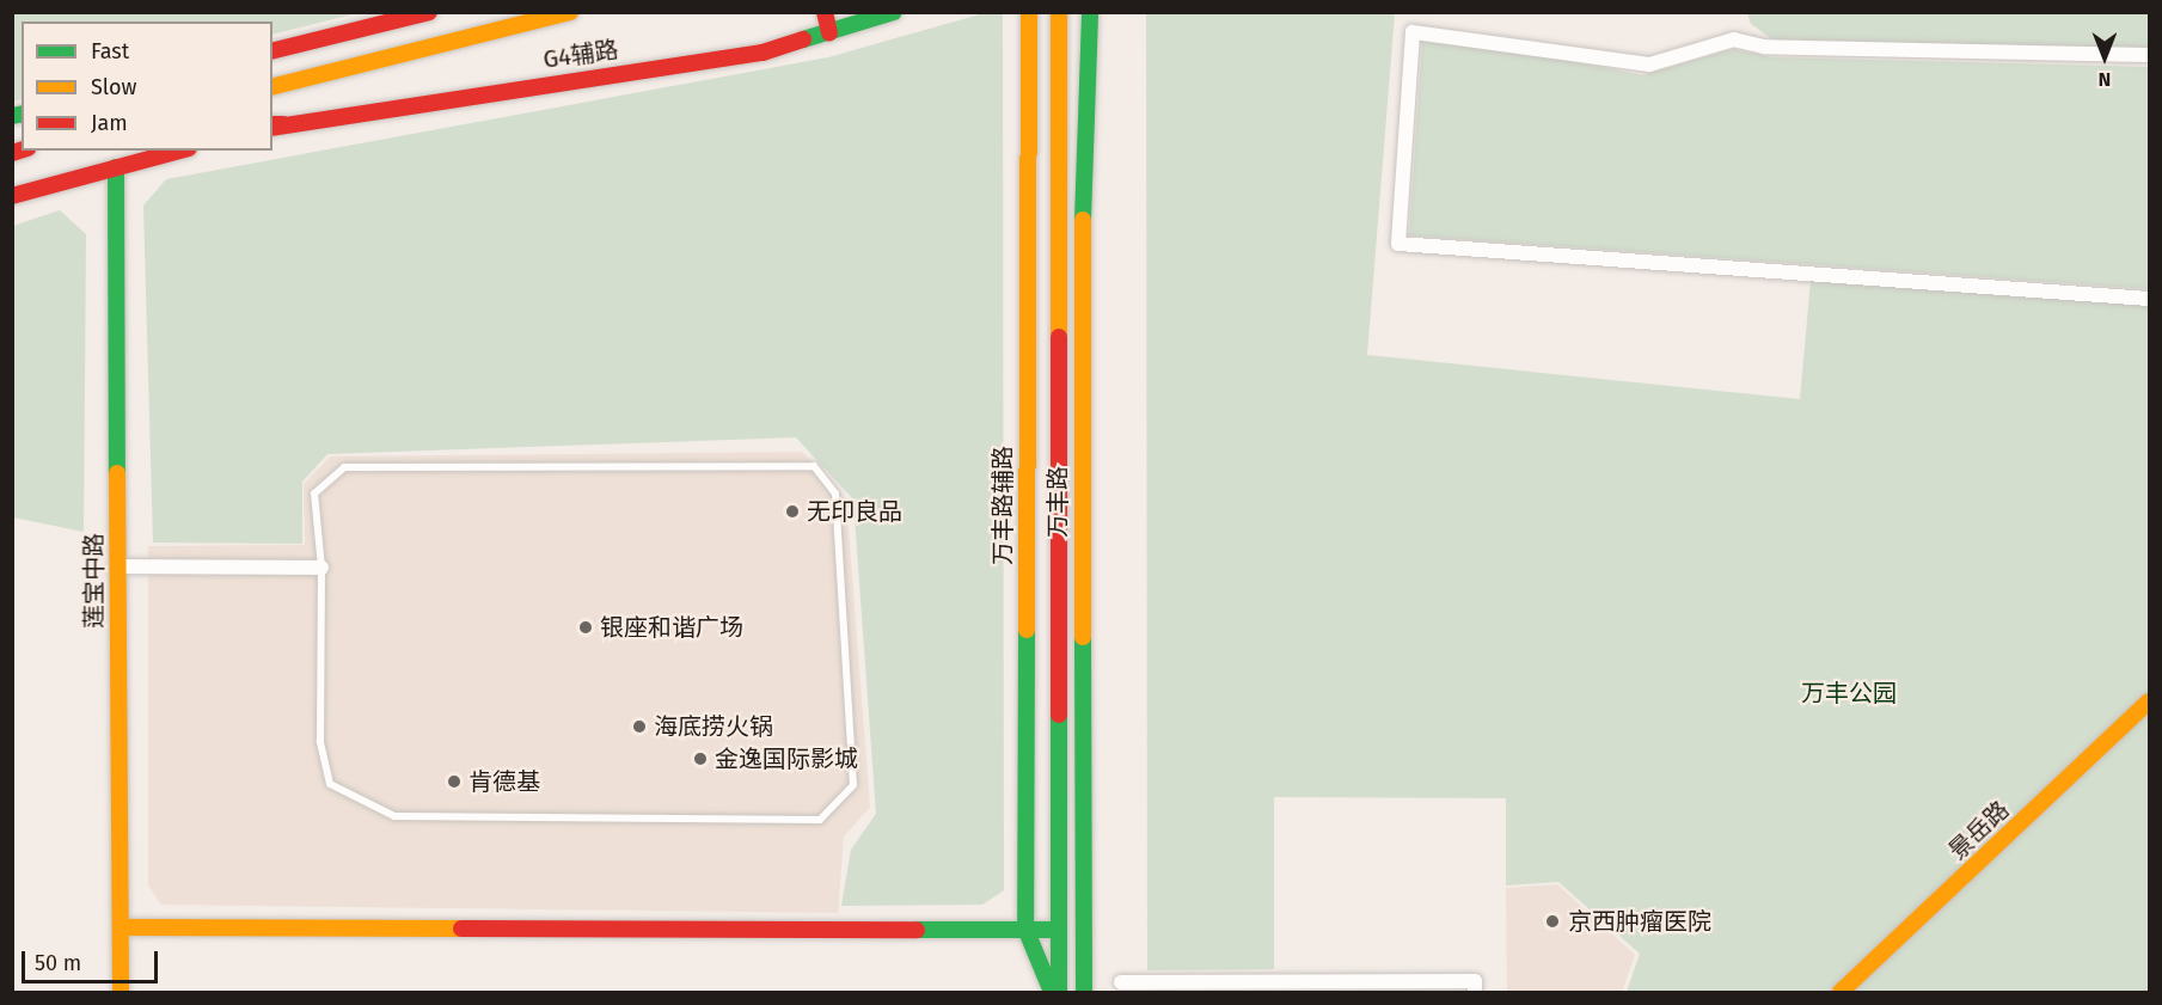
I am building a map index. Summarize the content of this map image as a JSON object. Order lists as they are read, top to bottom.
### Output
{
  "streets": {
    "main road": [
      "G4辅路",
      "万丰路",
      "万丰路辅路",
      "莲宝中路",
      "景岳路"
    ]
  },
  "parks": ["万丰公园"],
  "places": [
    "无印良品",
    "银座和谐广场",
    "海底捞火锅",
    "金逸国际影城",
    "肯德基",
    "京西肿瘤医院"
  ],
  "legend": ["Fast", "Slow", "Jam"],
  "scale_bar": "50 m",
  "north": "bottom"
}
